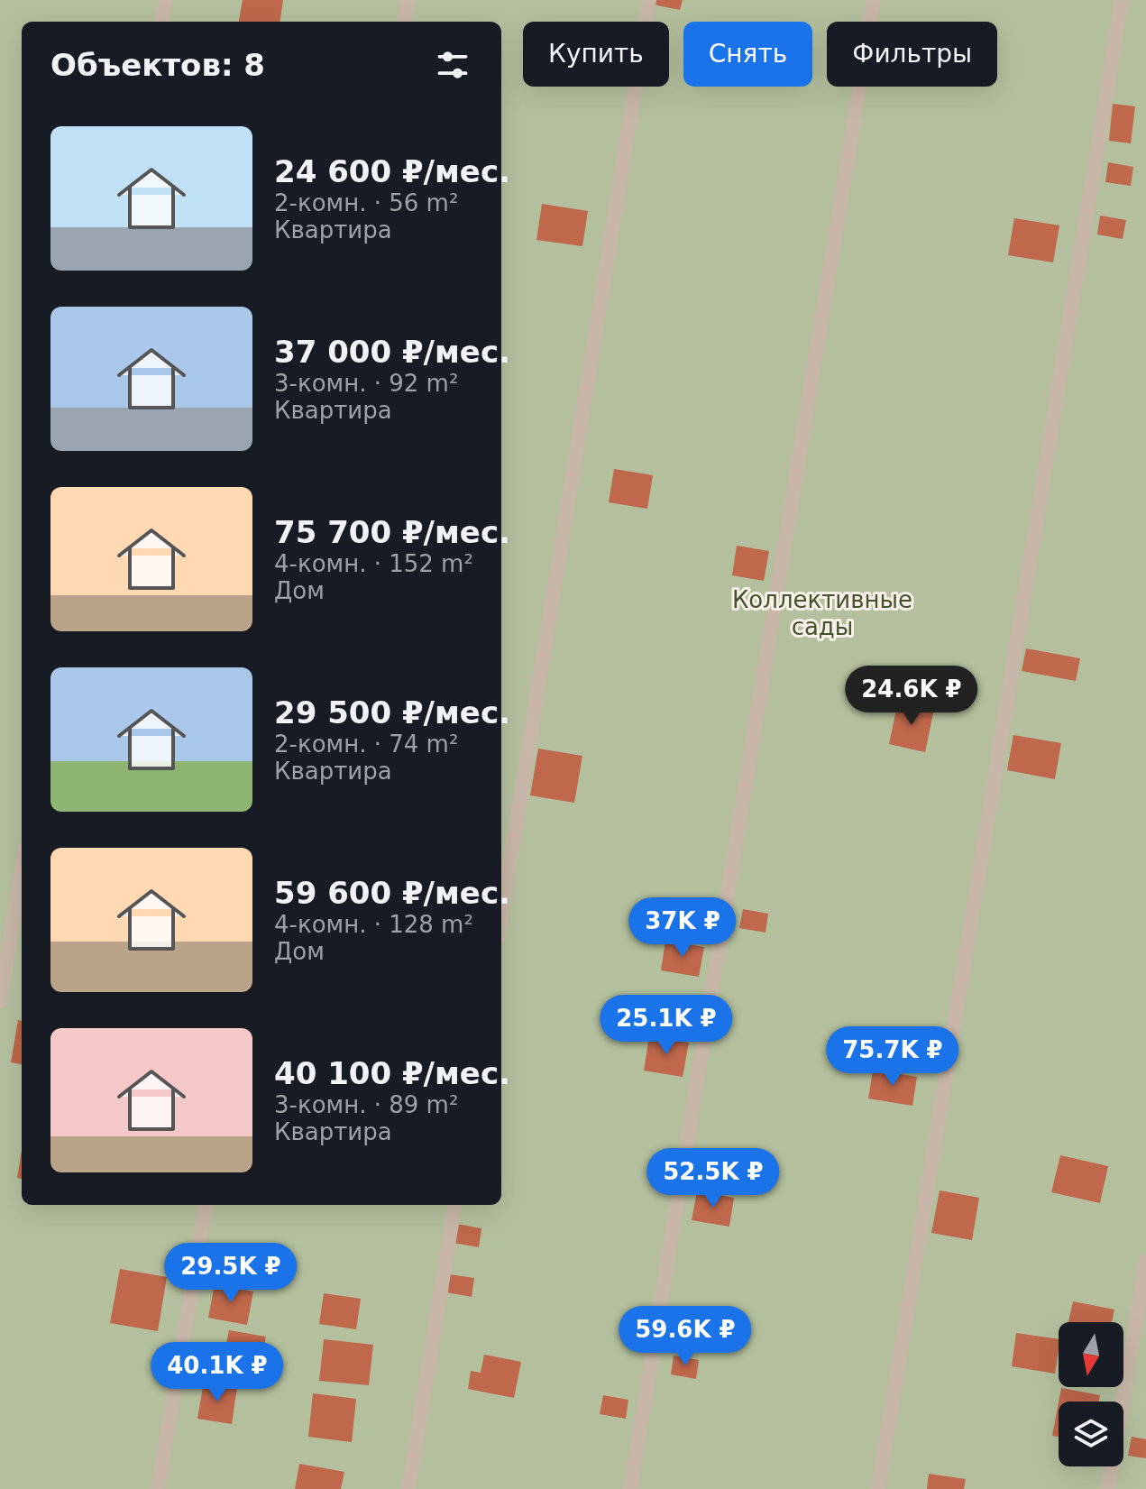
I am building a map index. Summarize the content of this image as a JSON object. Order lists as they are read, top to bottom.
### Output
{
  "parks": ["Коллективные сады"],
  "north": "bottom",
  "page": {
    "chip": ["Купить", "Снять", "Фильтры"],
    "heading": "Объектов: 8",
    "list": [
      {
        "name": "24 600 ₽/мес.",
        "note": "2-комн. · 56 m² · Квартира"
      },
      {
        "name": "37 000 ₽/мес.",
        "note": "3-комн. · 92 m² · Квартира"
      },
      {
        "name": "75 700 ₽/мес.",
        "note": "4-комн. · 152 m² · Дом"
      },
      {
        "name": "29 500 ₽/мес.",
        "note": "2-комн. · 74 m² · Квартира"
      },
      {
        "name": "59 600 ₽/мес.",
        "note": "4-комн. · 128 m² · Дом"
      },
      {
        "name": "40 100 ₽/мес.",
        "note": "3-комн. · 89 m² · Квартира"
      }
    ],
    "price": [
      "24.6K ₽",
      "37K ₽",
      "25.1K ₽",
      "75.7K ₽",
      "52.5K ₽",
      "29.5K ₽",
      "59.6K ₽",
      "40.1K ₽"
    ]
  }
}
